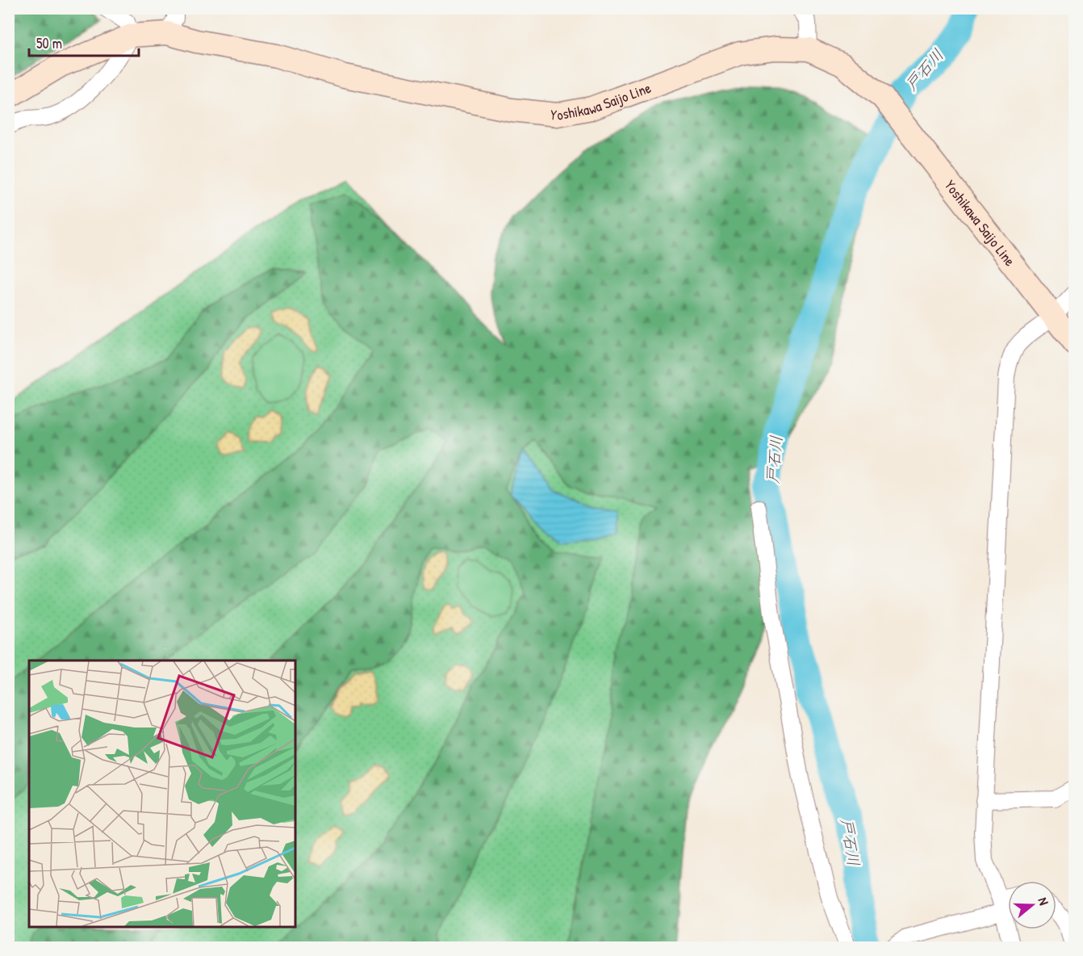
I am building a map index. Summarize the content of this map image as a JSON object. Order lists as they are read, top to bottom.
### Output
{
  "streets": {
    "main road": ["Yoshikawa Saijo Line"]
  },
  "water": ["戸石川"],
  "scale_bar": "50 m",
  "north": "right"
}
